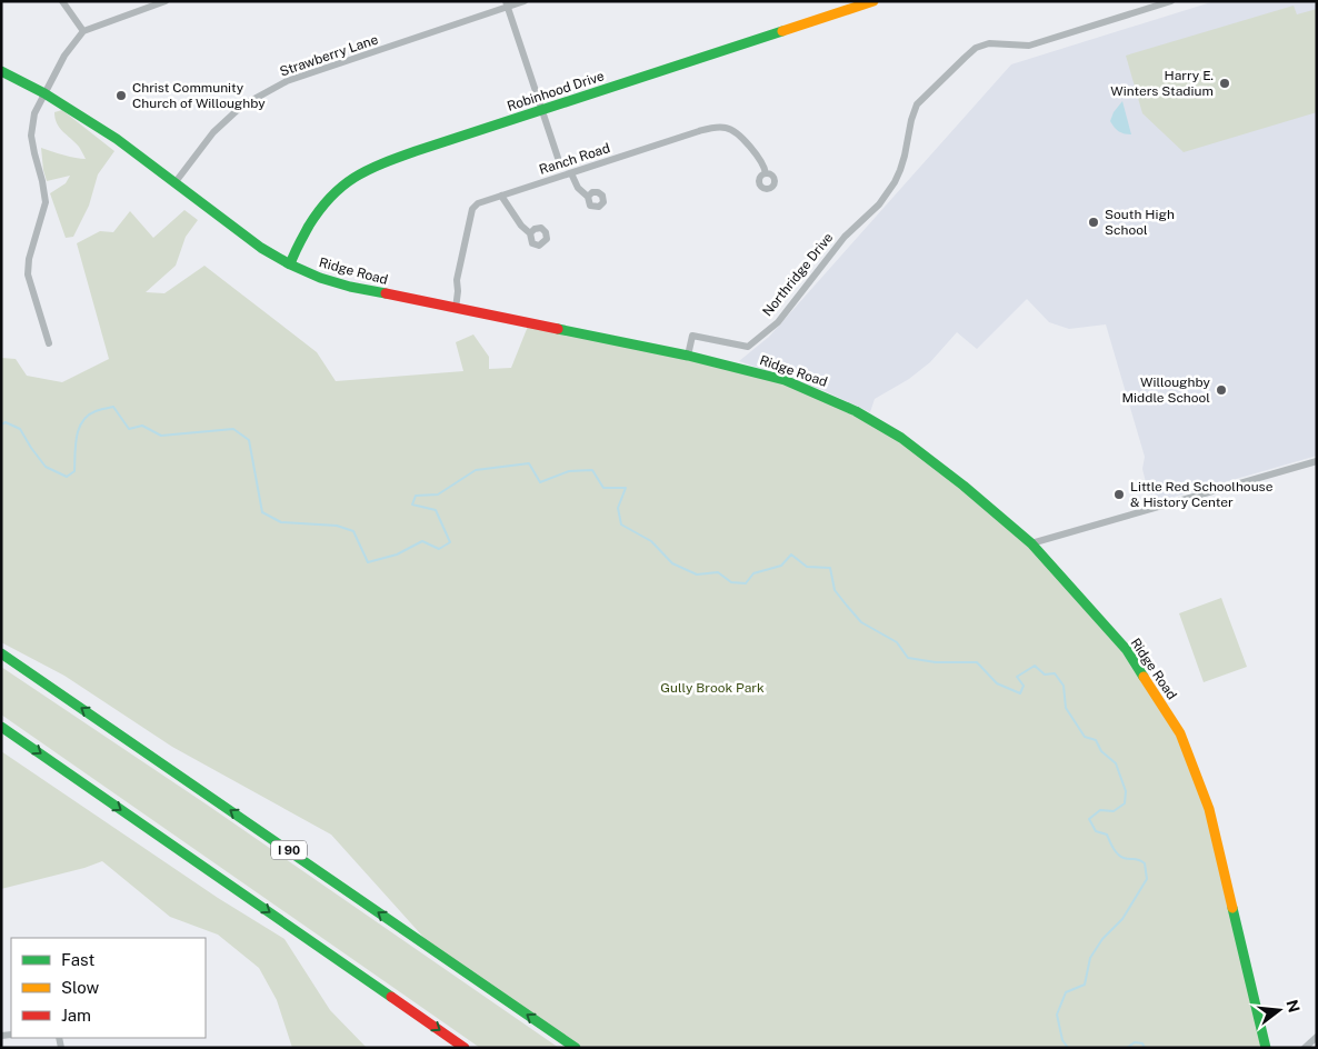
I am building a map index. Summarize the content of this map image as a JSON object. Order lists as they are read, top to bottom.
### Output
{
  "streets": {
    "main road": ["Robinhood Drive", "Ridge Road", "I 90"],
    "street": ["Strawberry Lane", "Ranch Road", "Northridge Drive"]
  },
  "crossings": [
    ["Strawberry Lane", "Ridge Road"],
    ["Robinhood Drive", "Ridge Road"],
    ["Ranch Road", "Ridge Road"],
    ["Ridge Road", "Northridge Drive"]
  ],
  "parks": ["Gully Brook Park"],
  "places": [
    "Harry E. Winters Stadium",
    "Christ Community Church of Willoughby",
    "South High School",
    "Willoughby Middle School",
    "Little Red Schoolhouse & History Center"
  ],
  "legend": ["Fast", "Slow", "Jam"],
  "north": "right"
}
